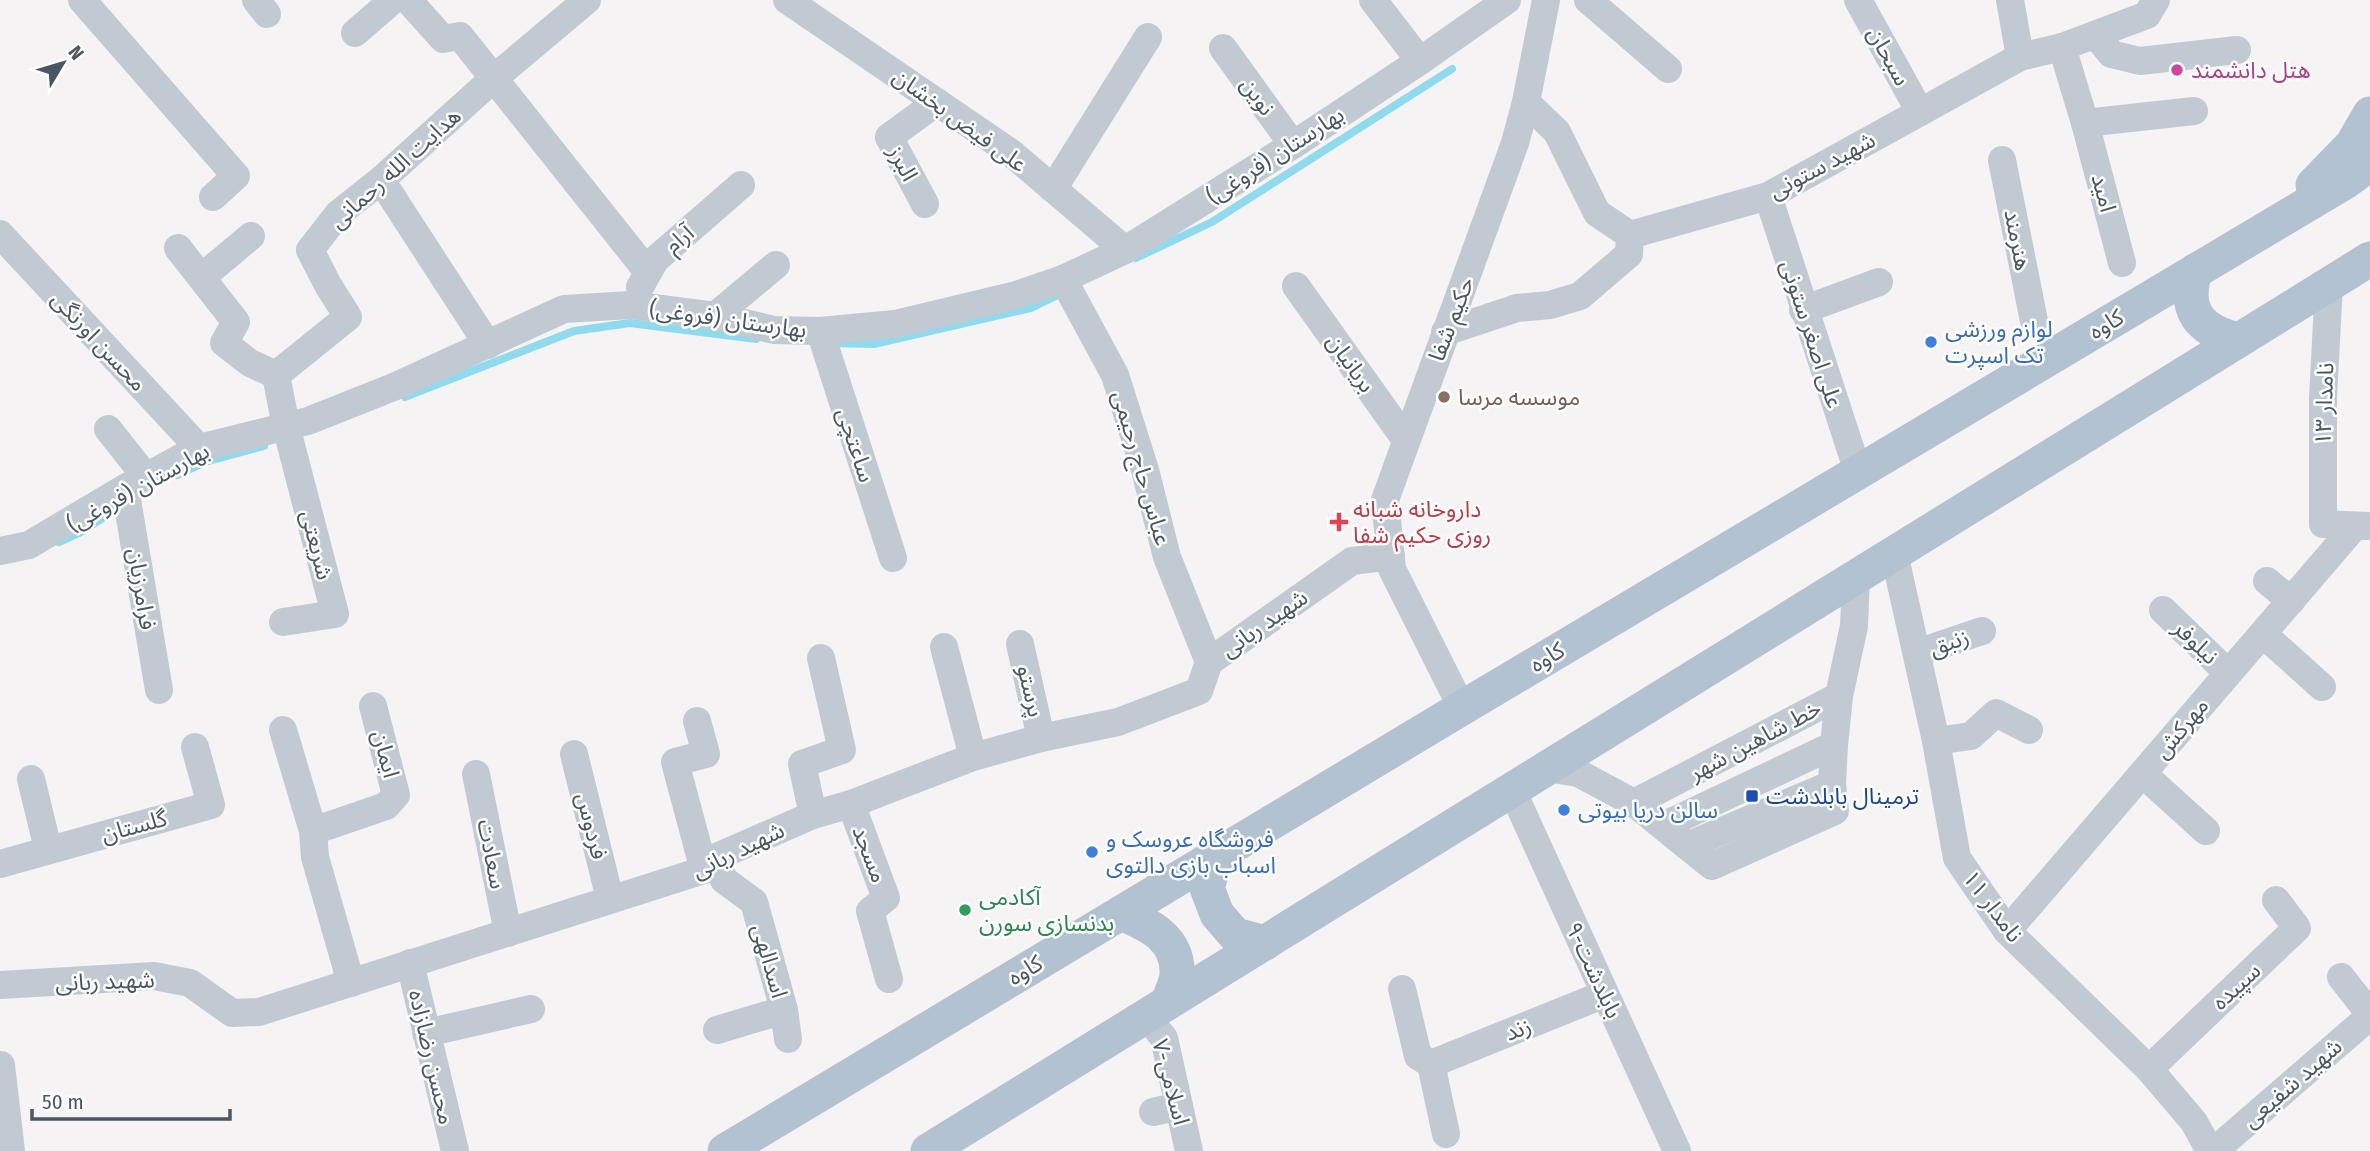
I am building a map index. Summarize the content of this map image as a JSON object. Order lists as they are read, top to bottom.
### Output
{
  "streets": {
    "main road": ["کاوه"],
    "street": [
      "سبحان",
      "نوین",
      "علی فیض بخشان",
      "بهارستان (فروغی)",
      "البرز",
      "شهید ستونی",
      "هدایت الله رحمانی",
      "امید",
      "آرام",
      "هنرمند",
      "حکیم شفا",
      "علی اصغر ستونی",
      "محسن اورنگی",
      "بریانیان",
      "۱۳ نامدار",
      "ساعتچی",
      "عباس حاج رحیمی",
      "شریعتی",
      "فرامرزیان",
      "شهید ربانی",
      "زنبق",
      "نیلوفر",
      "پرستو",
      "مهرکش",
      "خط شاهین شهر",
      "ایمان",
      "گلستان",
      "فردوس",
      "سعادت",
      "مسجد",
      "۱۱ نامدار",
      "اسدالهی",
      "۹-بابلدشت",
      "سپیده",
      "زند",
      "محسن رضازاده",
      "۷-اسلامی",
      "شهید شفیعی"
    ]
  },
  "crossings": [
    ["سبحان", "شهید ستونی"],
    ["نوین", "بهارستان (فروغی)"],
    ["علی فیض بخشان", "بهارستان (فروغی)"],
    ["علی فیض بخشان", "البرز"],
    ["بهارستان (فروغی)", "آرام"],
    ["بهارستان (فروغی)", "محسن اورنگی"],
    ["بهارستان (فروغی)", "ساعتچی"],
    ["بهارستان (فروغی)", "عباس حاج رحیمی"],
    ["بهارستان (فروغی)", "شریعتی"],
    ["بهارستان (فروغی)", "فرامرزیان"],
    ["شهید ستونی", "امید"],
    ["شهید ستونی", "علی اصغر ستونی"],
    ["حکیم شفا", "کاوه"],
    ["حکیم شفا", "بریانیان"],
    ["حکیم شفا", "شهید ربانی"],
    ["کاوه", "علی اصغر ستونی"],
    ["۱۳ نامدار", "مهرکش"],
    ["عباس حاج رحیمی", "شهید ربانی"],
    ["شهید ربانی", "پرستو"],
    ["شهید ربانی", "فردوس"],
    ["شهید ربانی", "سعادت"],
    ["شهید ربانی", "مسجد"],
    ["شهید ربانی", "اسدالهی"],
    ["شهید ربانی", "محسن رضازاده"],
    ["زنبق", "۱۱ نامدار"],
    ["نیلوفر", "مهرکش"],
    ["مهرکش", "۱۱ نامدار"],
    ["۱۱ نامدار", "سپیده"],
    ["۱۱ نامدار", "شهید شفیعی"],
    ["۹-بابلدشت", "زند"]
  ],
  "places": {
    "other": [
      "هتل دانشمند",
      "لوازم ورزشی تک اسپرت",
      "موسسه مرسا",
      "سالن دریا بیوتی",
      "فروشگاه عروسک و اسباب بازی دالتوی",
      "آکادمی بدنسازی سورن"
    ],
    "health": ["داروخانه شبانه‌ روزی حکیم شفا"],
    "transit": ["ترمینال بابلدشت"]
  },
  "scale_bar": "50 m",
  "north": "top right"
}
